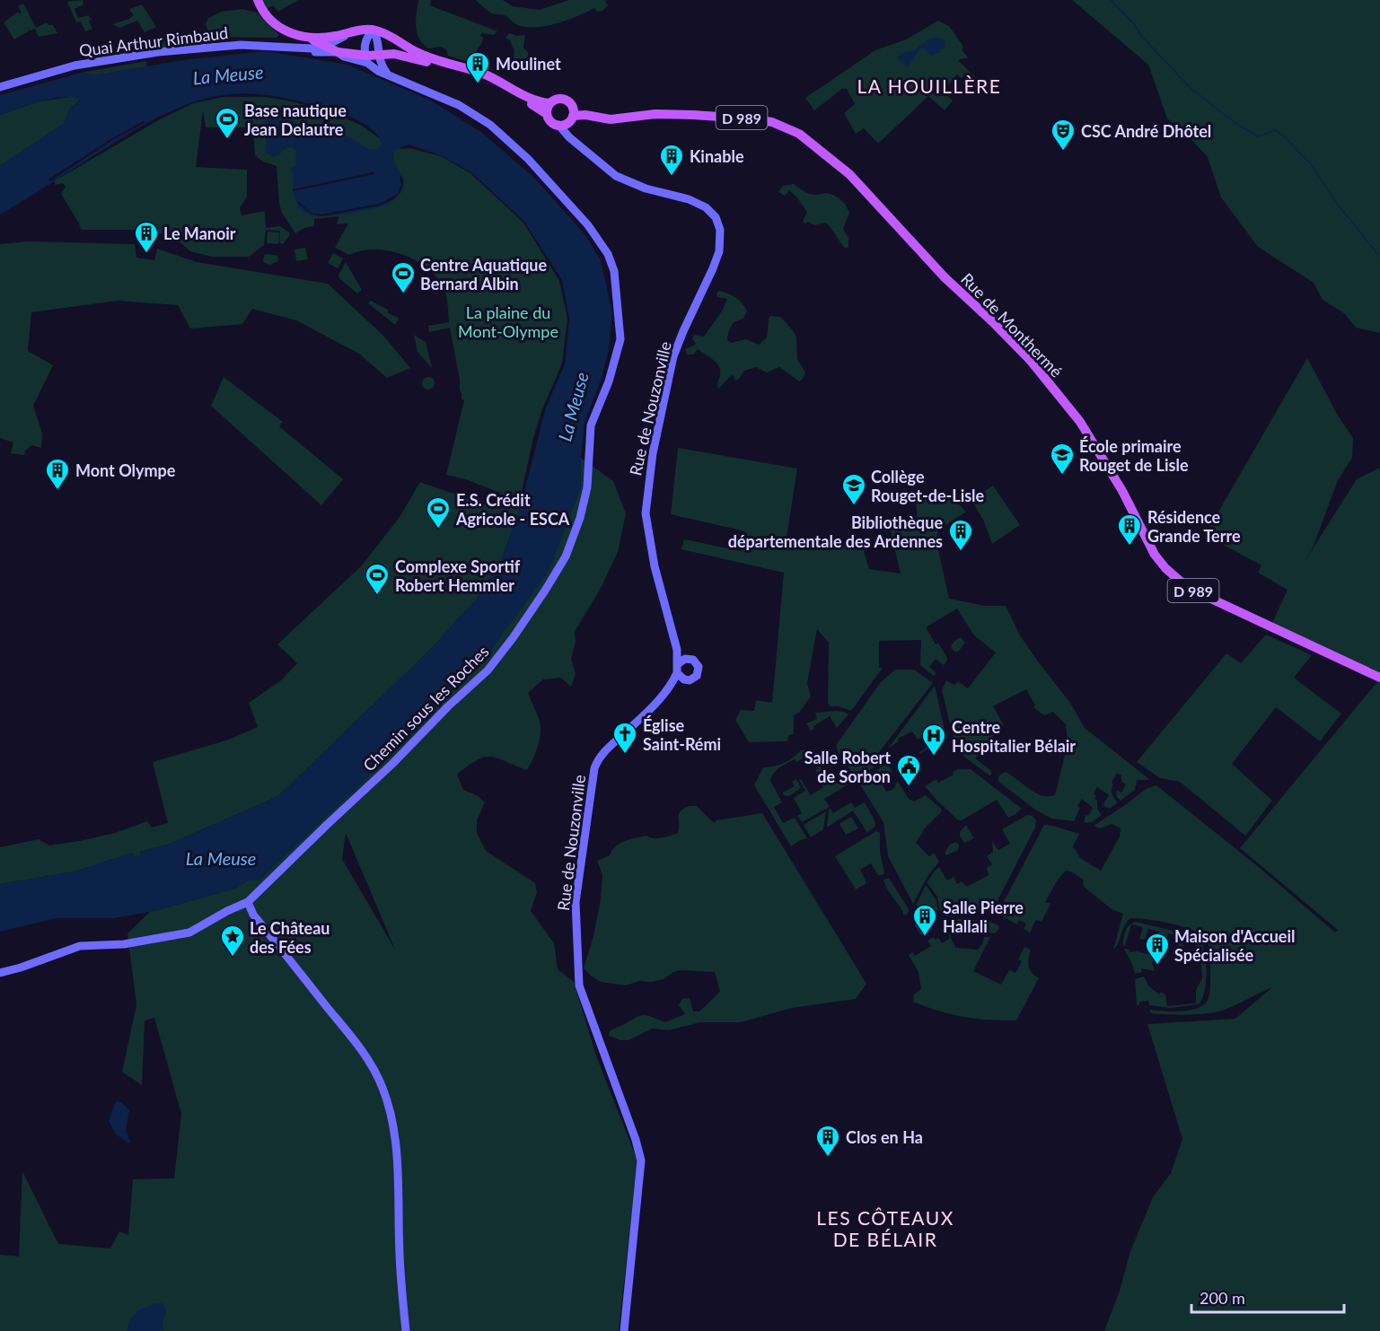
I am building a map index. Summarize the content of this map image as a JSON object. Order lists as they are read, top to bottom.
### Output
{
  "streets": {
    "main road": [
      "Quai Arthur Rimbaud",
      "D 989",
      "Rue de Monthermé",
      "Rue de Nouzonville",
      "Chemin sous les Roches"
    ]
  },
  "crossings": [
    ["Quai Arthur Rimbaud", "Rue de Nouzonville"],
    ["Rue de Monthermé", "Rue de Nouzonville"],
    ["Rue de Nouzonville", "Chemin sous les Roches"]
  ],
  "districts": ["LA HOUILLÈRE", "LES CÔTEAUX DE BÉLAIR"],
  "water": ["La Meuse"],
  "parks": ["La plaine du Mont-Olympe"],
  "places": {
    "building": [
      "Moulinet",
      "Kinable",
      "Le Manoir",
      "Mont Olympe",
      "Résidence Grande Terre",
      "Bibliothèque départementale des Ardennes",
      "Salle Pierre Hallali",
      "Maison d'Accueil Spécialisée",
      "Clos en Ha"
    ],
    "sports": [
      "Base nautique Jean Delautre",
      "Centre Aquatique Bernard Albin",
      "E.S. Crédit Agricole - ESCA",
      "Complexe Sportif Robert Hemmler"
    ],
    "theatre": ["CSC André Dhôtel"],
    "school or university": ["École primaire Rouget de Lisle", "Collège Rouget-de-Lisle"],
    "church": ["Église Saint-Rémi"],
    "hospital": ["Centre Hospitalier Bélair"],
    "public building": ["Salle Robert de Sorbon"],
    "place": ["Le Château des Fées"]
  },
  "scale_bar": "200 m"
}
